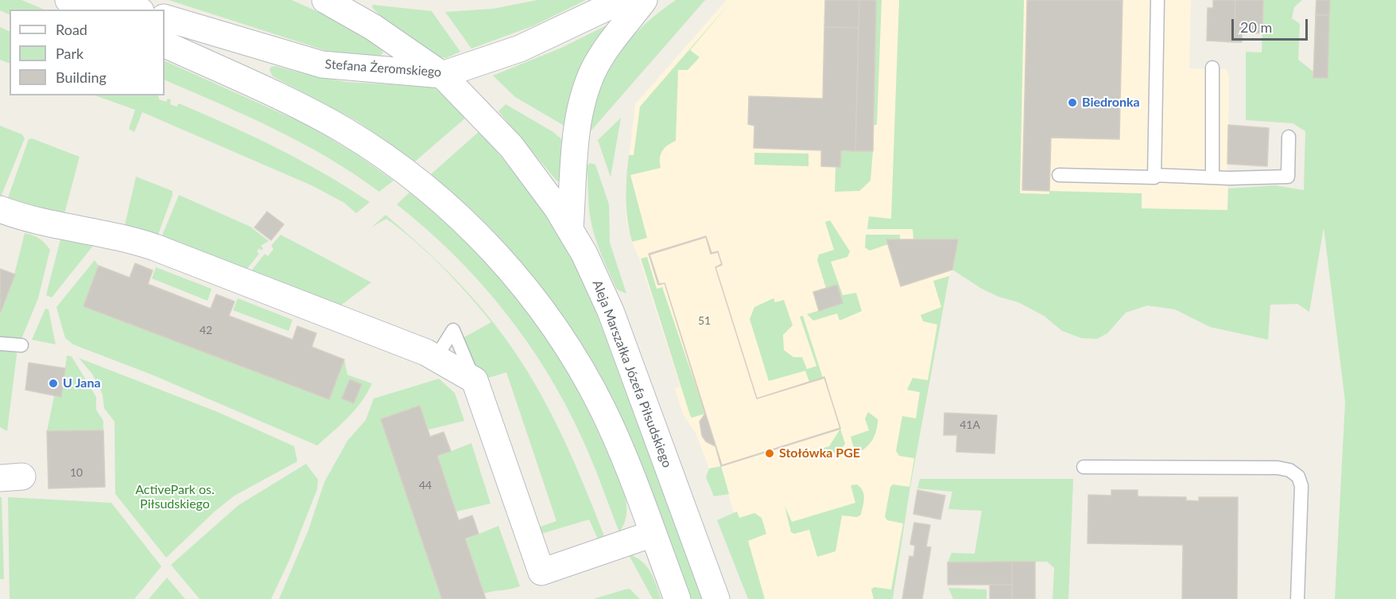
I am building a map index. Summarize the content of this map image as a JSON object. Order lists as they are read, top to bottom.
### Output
{
  "streets": {
    "street": ["Stefana Żeromskiego", "Aleja Marszałka Józefa Piłsudskiego"]
  },
  "crossings": [
    ["Stefana Żeromskiego", "Aleja Marszałka Józefa Piłsudskiego"]
  ],
  "parks": ["ActivePark os. Piłsudskiego"],
  "places": ["Biedronka", "U Jana", "Stołówka PGE"],
  "house_numbers": [
    "51",
    "42",
    "41A",
    "10",
    "44"
  ],
  "legend": ["Road", "Park", "Building"],
  "scale_bar": "20 m"
}
